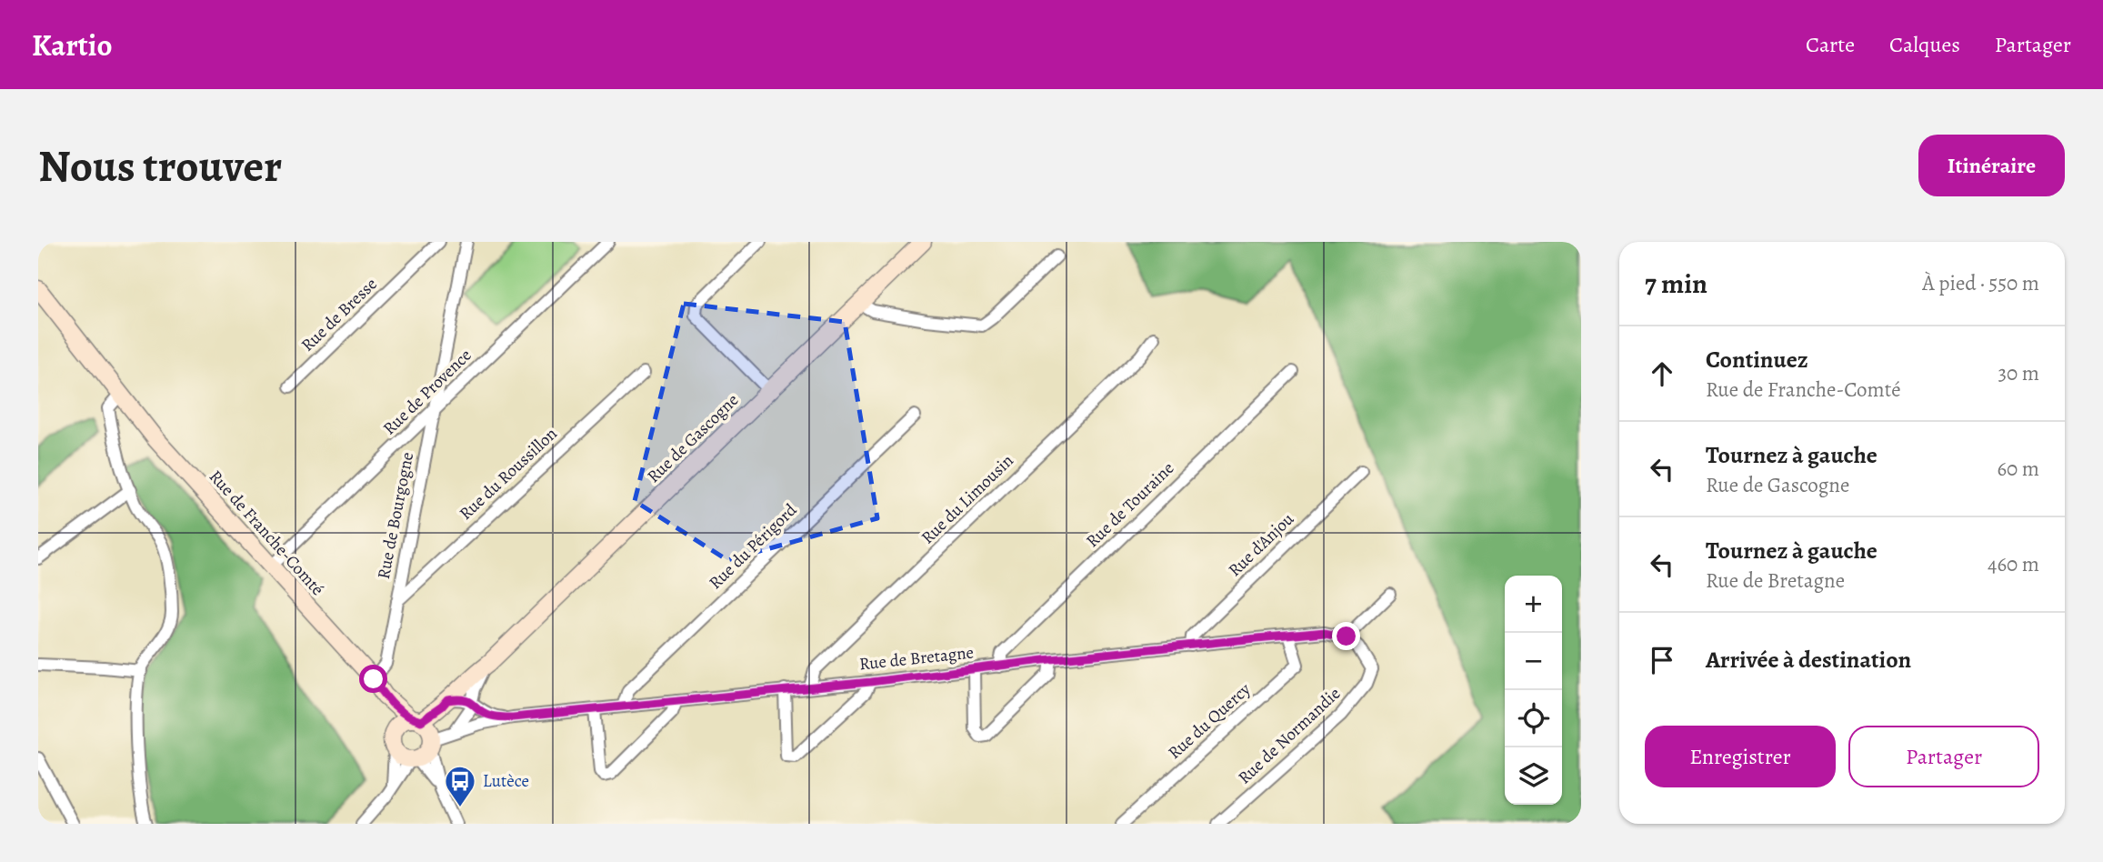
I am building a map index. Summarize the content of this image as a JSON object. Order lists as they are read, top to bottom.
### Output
{
  "streets": {
    "street": [
      "Rue de Bresse",
      "Rue de Provence",
      "Rue de Gascogne",
      "Rue du Roussillon",
      "Rue du Limousin",
      "Rue de Touraine",
      "Rue de Bourgogne",
      "Rue de Franche-Comté",
      "Rue d'Anjou",
      "Rue du Périgord",
      "Rue de Bretagne",
      "Rue du Quercy",
      "Rue de Normandie"
    ]
  },
  "crossings": [
    ["Rue de Provence", "Rue de Bourgogne"],
    ["Rue de Provence", "Rue de Franche-Comté"],
    ["Rue de Gascogne", "Rue de Franche-Comté"],
    ["Rue de Gascogne", "Rue de Bretagne"],
    ["Rue du Roussillon", "Rue de Bourgogne"],
    ["Rue du Limousin", "Rue de Bretagne"],
    ["Rue de Touraine", "Rue de Bretagne"],
    ["Rue de Bourgogne", "Rue de Franche-Comté"],
    ["Rue de Franche-Comté", "Rue de Bretagne"],
    ["Rue d'Anjou", "Rue de Bretagne"],
    ["Rue du Périgord", "Rue de Bretagne"],
    ["Rue de Bretagne", "Rue du Quercy"],
    ["Rue de Bretagne", "Rue de Normandie"]
  ],
  "places": {
    "bus stop": ["Lutèce"]
  },
  "page": {
    "header": "Kartio",
    "nav": ["Carte", "Calques", "Partager"],
    "buttons": [
      "Itinéraire",
      ["Enregistrer", "Partager"]
    ],
    "title": "Nous trouver",
    "heading": ["7 min", "À pied · 550 m"],
    "list": [
      ["Continuez", "Rue de Franche-Comté", "30 m"],
      ["Tournez à gauche", "Rue de Gascogne", "60 m"],
      ["Tournez à gauche", "Rue de Bretagne", "460 m"],
      "Arrivée à destination"
    ],
    "map_buttons": ["+", "−"]
  }
}
